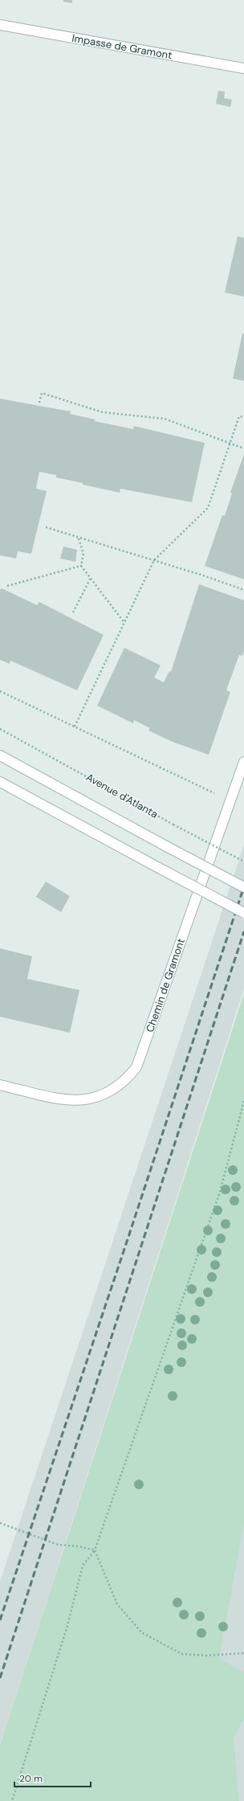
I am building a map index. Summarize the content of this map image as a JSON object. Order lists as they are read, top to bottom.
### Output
{
  "streets": {
    "street": ["Impasse de Gramont", "Chemin de Gramont"],
    "path": ["Avenue d'Atlanta"]
  },
  "scale_bar": "20 m"
}
